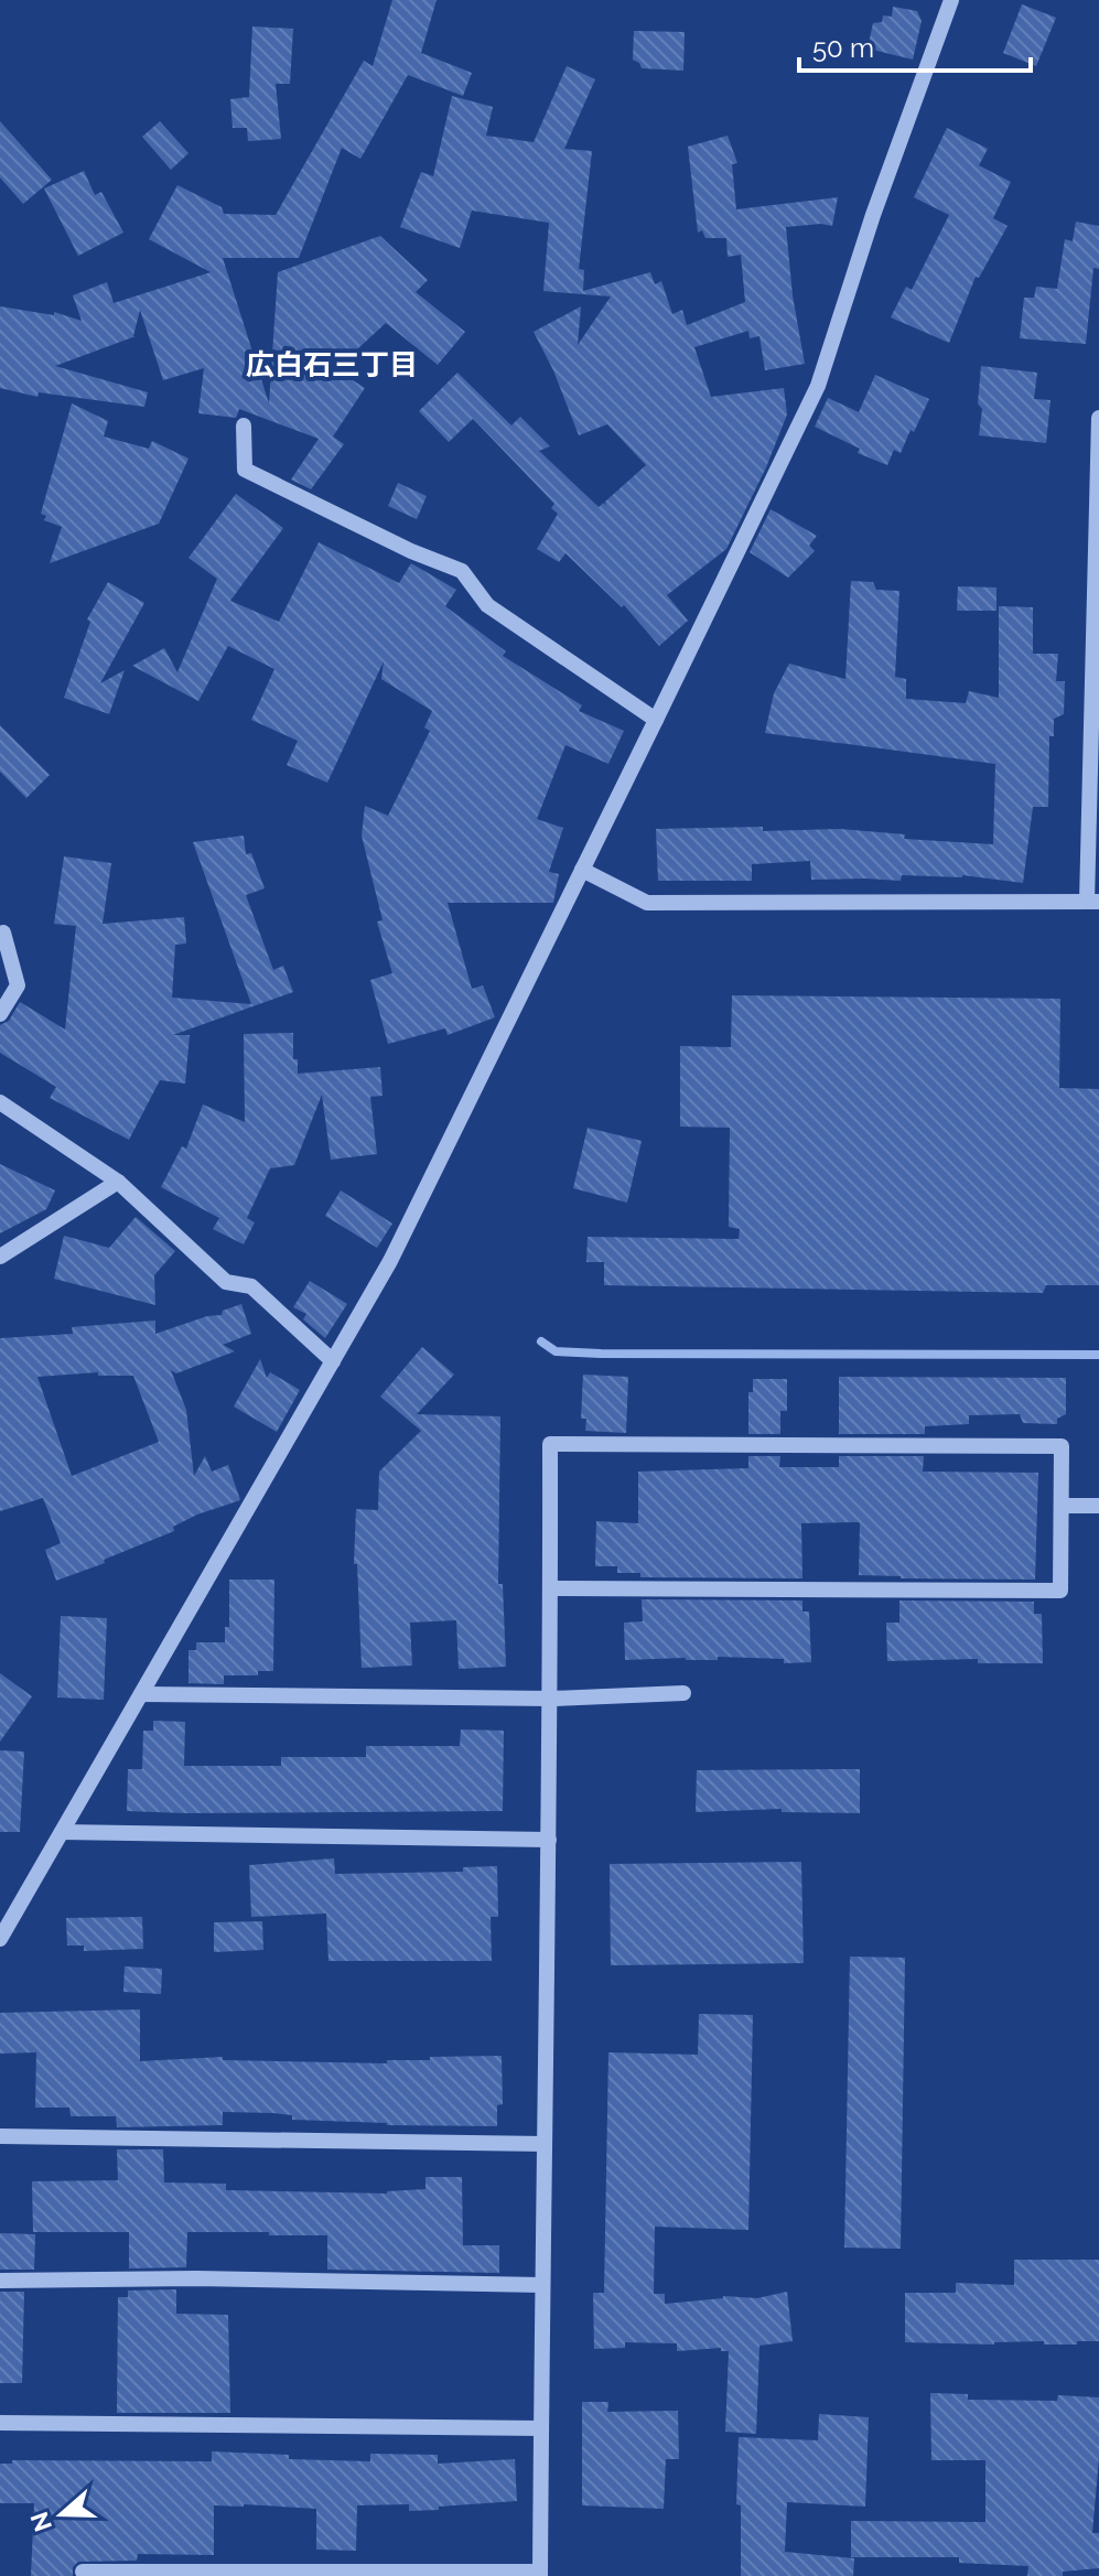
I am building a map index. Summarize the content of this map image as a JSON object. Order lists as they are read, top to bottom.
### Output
{
  "districts": ["広白石三丁目"],
  "scale_bar": "50 m",
  "north": "left"
}
